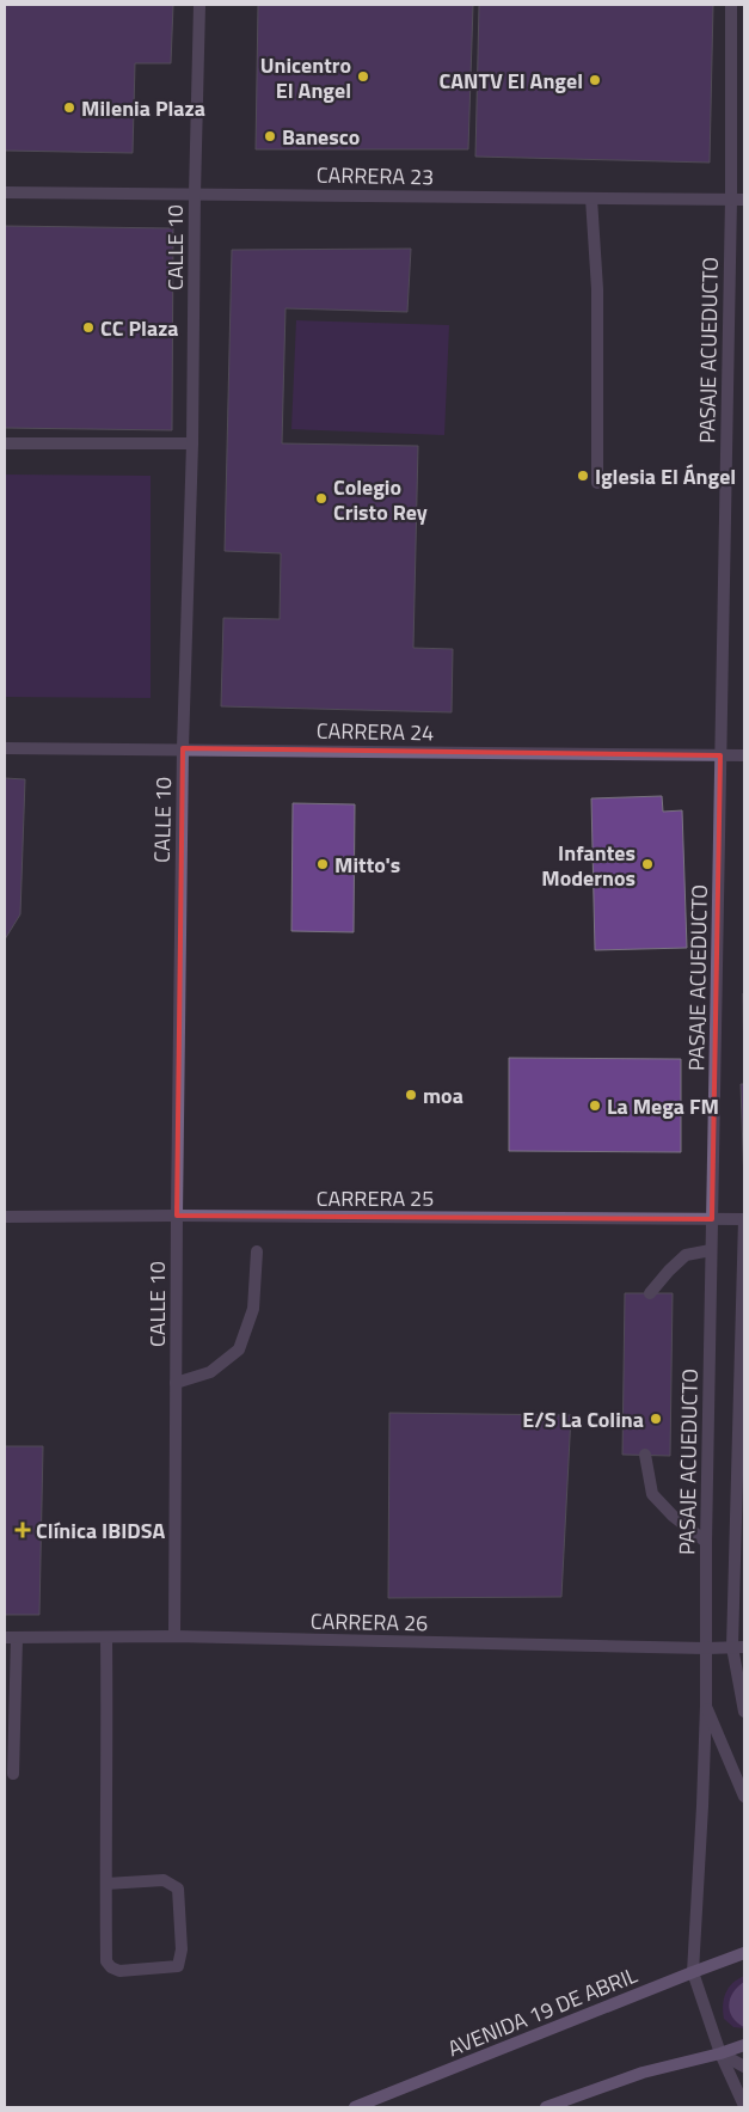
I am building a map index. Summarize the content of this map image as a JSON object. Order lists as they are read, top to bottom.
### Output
{
  "streets": {
    "main road": ["AVENIDA 19 DE ABRIL"],
    "street": [
      "CARRERA 23",
      "CALLE 10",
      "PASAJE ACUEDUCTO",
      "CARRERA 24",
      "CARRERA 25",
      "CARRERA 26"
    ]
  },
  "crossings": [
    ["CARRERA 23", "CALLE 10"],
    ["CARRERA 23", "PASAJE ACUEDUCTO"],
    ["CALLE 10", "CARRERA 24"],
    ["CALLE 10", "CARRERA 25"],
    ["CALLE 10", "CARRERA 26"],
    ["PASAJE ACUEDUCTO", "CARRERA 24"],
    ["PASAJE ACUEDUCTO", "CARRERA 25"],
    ["PASAJE ACUEDUCTO", "CARRERA 26"],
    ["PASAJE ACUEDUCTO", "AVENIDA 19 DE ABRIL"]
  ],
  "places": {
    "other": [
      "Unicentro El Angel",
      "CANTV El Angel",
      "Milenia Plaza",
      "Banesco",
      "CC Plaza",
      "Iglesia El Ángel",
      "Colegio Cristo Rey",
      "Mitto's",
      "Infantes Modernos",
      "moa",
      "La Mega FM",
      "E/S La Colina"
    ],
    "health": ["Clínica IBIDSA"]
  }
}
